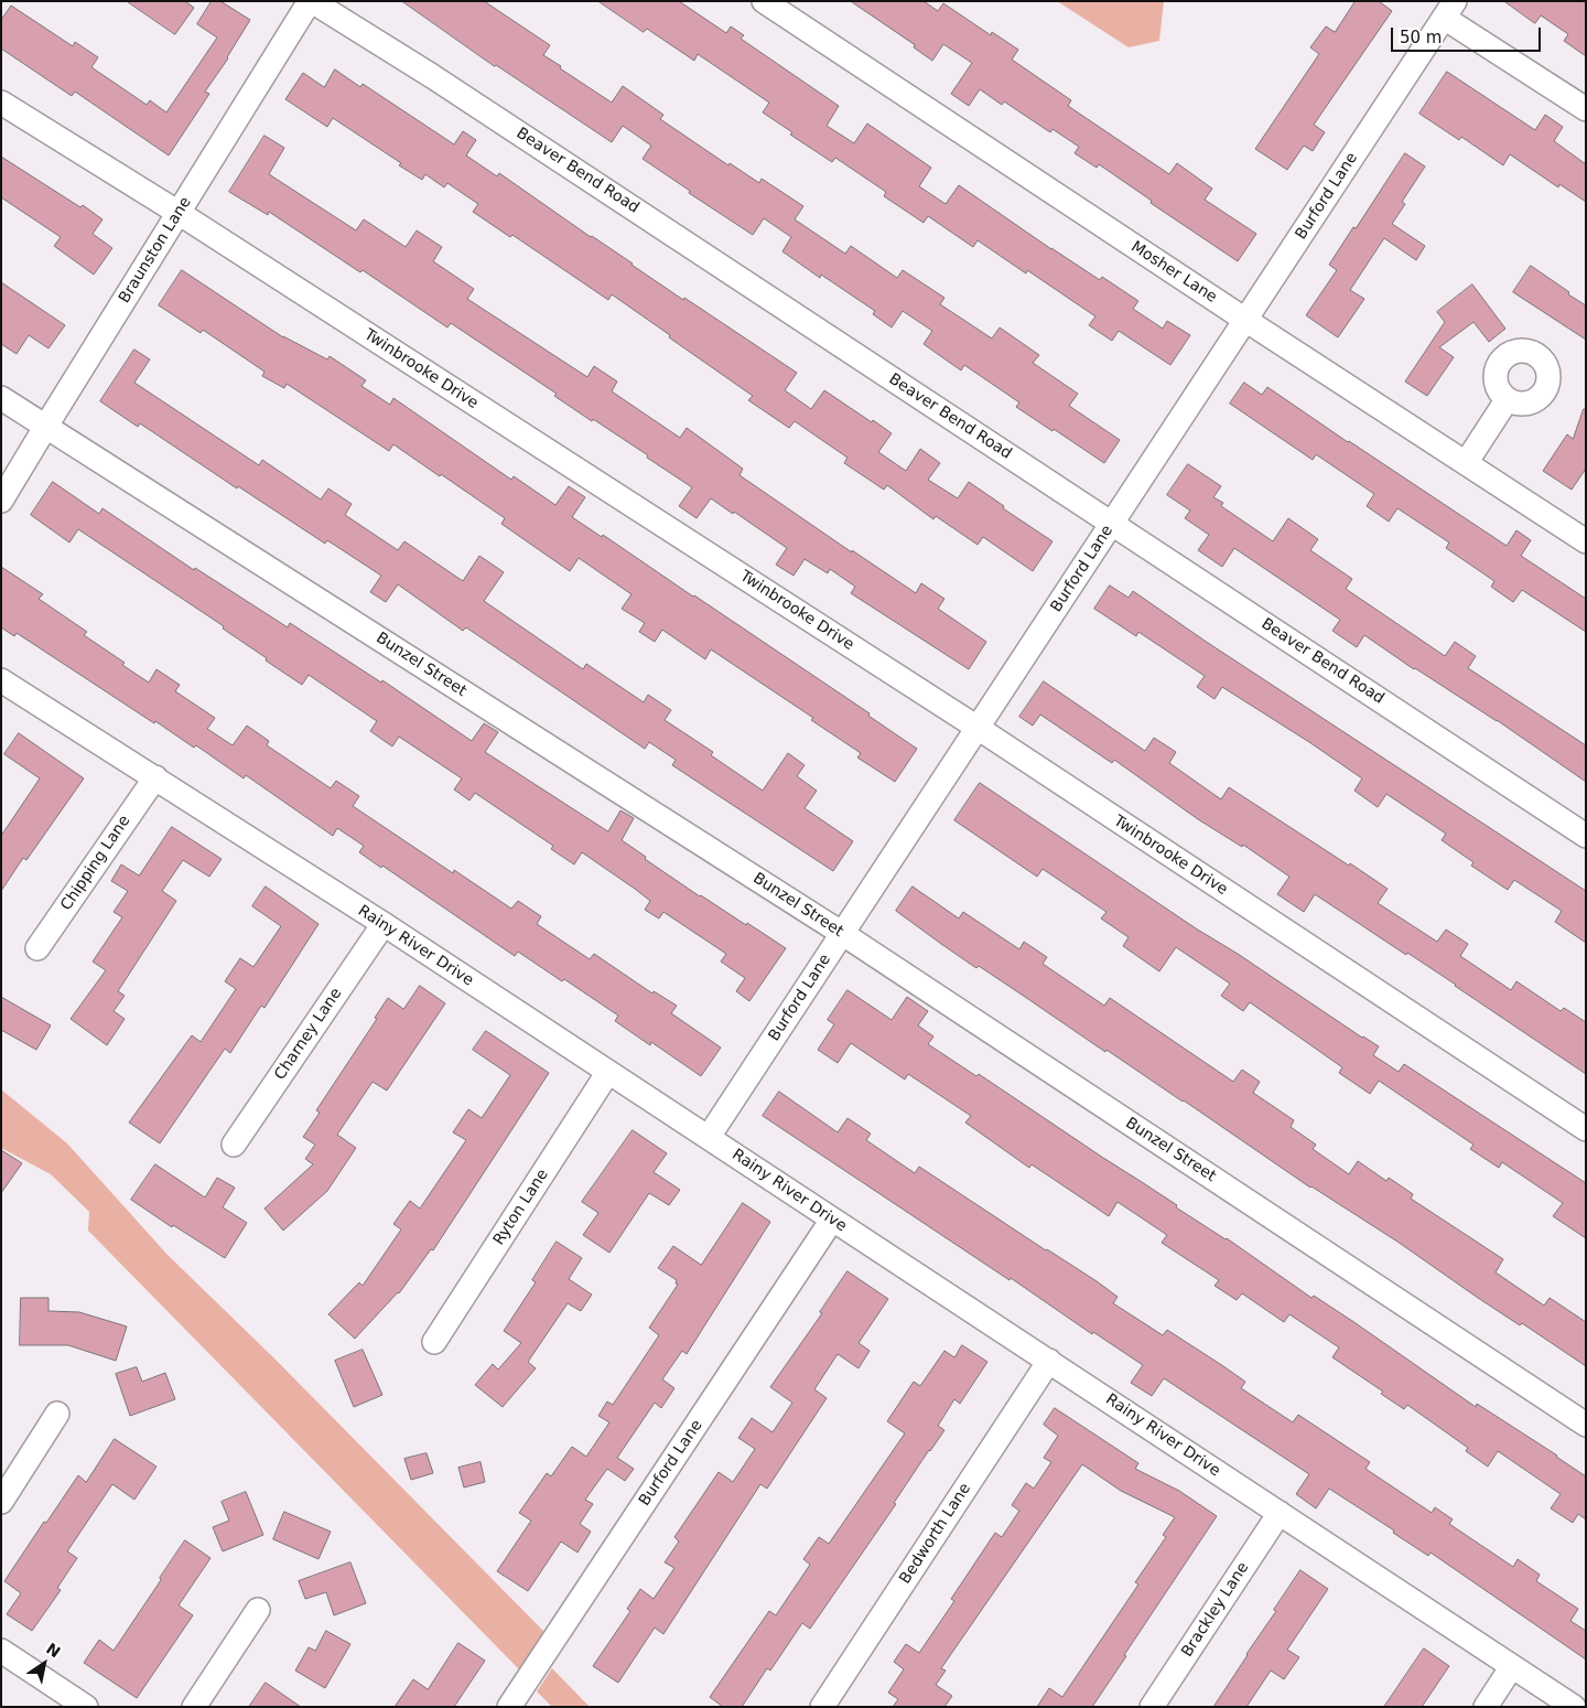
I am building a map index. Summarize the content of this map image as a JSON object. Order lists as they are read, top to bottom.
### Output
{
  "streets": {
    "street": [
      "Beaver Bend Road",
      "Burford Lane",
      "Braunston Lane",
      "Mosher Lane",
      "Twinbrooke Drive",
      "Bunzel Street",
      "Chipping Lane",
      "Rainy River Drive",
      "Charney Lane",
      "Ryton Lane",
      "Bedworth Lane",
      "Brackley Lane"
    ]
  },
  "crossings": [
    ["Beaver Bend Road", "Burford Lane"],
    ["Beaver Bend Road", "Braunston Lane"],
    ["Burford Lane", "Mosher Lane"],
    ["Burford Lane", "Twinbrooke Drive"],
    ["Burford Lane", "Bunzel Street"],
    ["Burford Lane", "Rainy River Drive"],
    ["Braunston Lane", "Twinbrooke Drive"],
    ["Braunston Lane", "Bunzel Street"],
    ["Chipping Lane", "Rainy River Drive"],
    ["Rainy River Drive", "Charney Lane"],
    ["Rainy River Drive", "Ryton Lane"],
    ["Rainy River Drive", "Bedworth Lane"],
    ["Rainy River Drive", "Brackley Lane"]
  ],
  "scale_bar": "50 m",
  "north": "top right"
}
